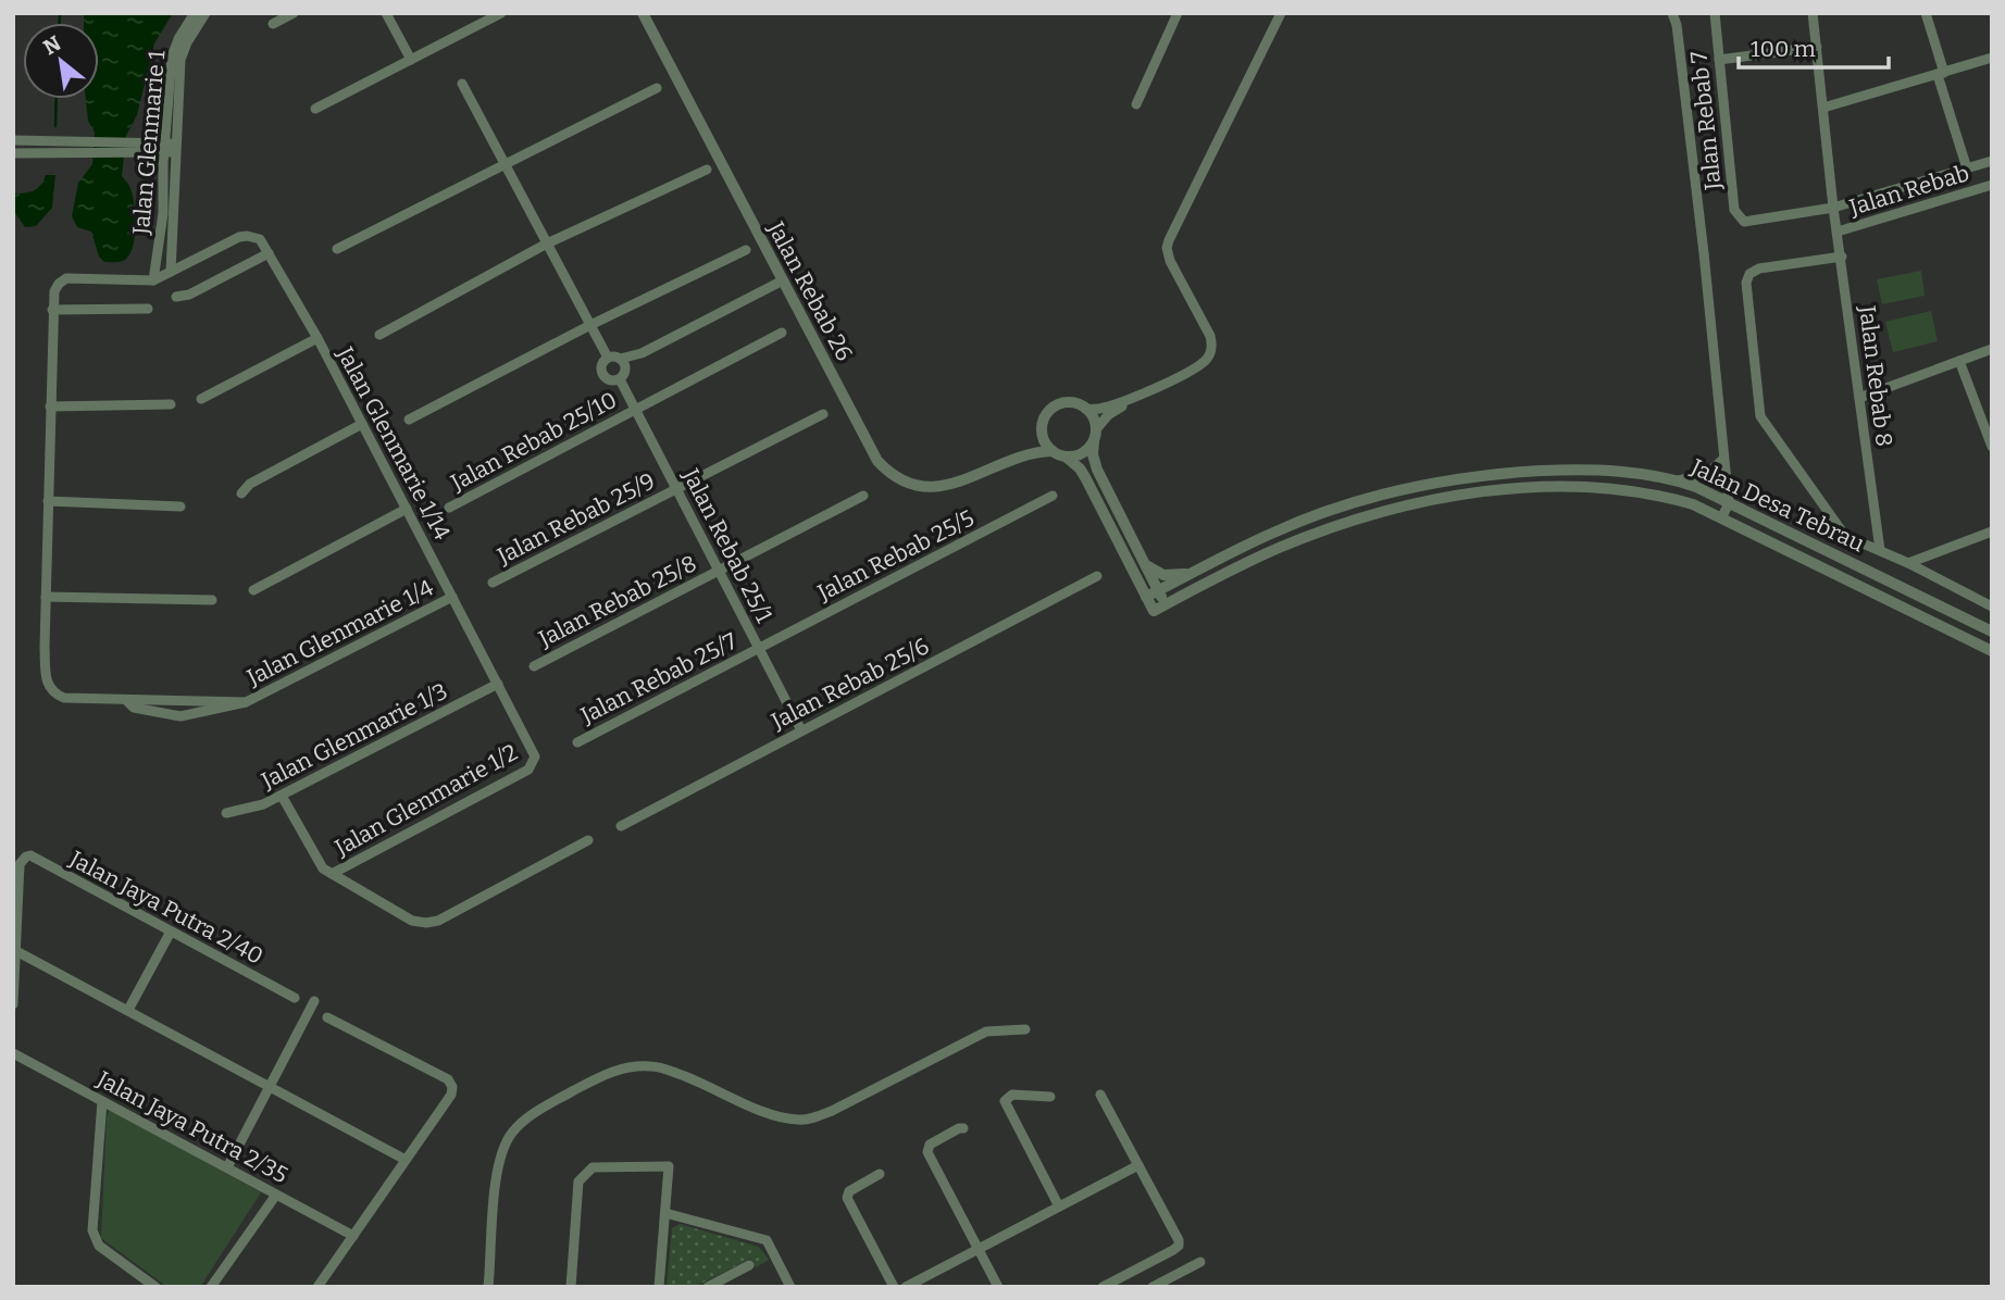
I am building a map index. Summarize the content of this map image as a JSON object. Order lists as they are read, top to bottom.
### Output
{
  "streets": {
    "street": [
      "Jalan Rebab 7",
      "Jalan Glenmarie 1",
      "Jalan Rebab",
      "Jalan Rebab 26",
      "Jalan Rebab 8",
      "Jalan Rebab 25/10",
      "Jalan Glenmarie 1/14",
      "Jalan Desa Tebrau",
      "Jalan Rebab 25/9",
      "Jalan Rebab 25/1",
      "Jalan Rebab 25/5",
      "Jalan Rebab 25/8",
      "Jalan Glenmarie 1/4",
      "Jalan Rebab 25/7",
      "Jalan Rebab 25/6",
      "Jalan Glenmarie 1/3",
      "Jalan Glenmarie 1/2",
      "Jalan Jaya Putra 2/40",
      "Jalan Jaya Putra 2/35"
    ]
  },
  "crossings": [
    ["Jalan Rebab 7", "Jalan Rebab 8"],
    ["Jalan Rebab", "Jalan Rebab 8"],
    ["Jalan Rebab 25/10", "Jalan Rebab 25/1"],
    ["Jalan Glenmarie 1/14", "Jalan Glenmarie 1/4"],
    ["Jalan Glenmarie 1/14", "Jalan Glenmarie 1/3"],
    ["Jalan Glenmarie 1/14", "Jalan Glenmarie 1/2"],
    ["Jalan Rebab 25/9", "Jalan Rebab 25/1"],
    ["Jalan Rebab 25/1", "Jalan Rebab 25/5"],
    ["Jalan Rebab 25/1", "Jalan Rebab 25/8"],
    ["Jalan Rebab 25/1", "Jalan Rebab 25/7"],
    ["Jalan Rebab 25/1", "Jalan Rebab 25/6"],
    ["Jalan Rebab 25/5", "Jalan Rebab 25/7"]
  ],
  "scale_bar": "100 m",
  "north": "top left"
}
